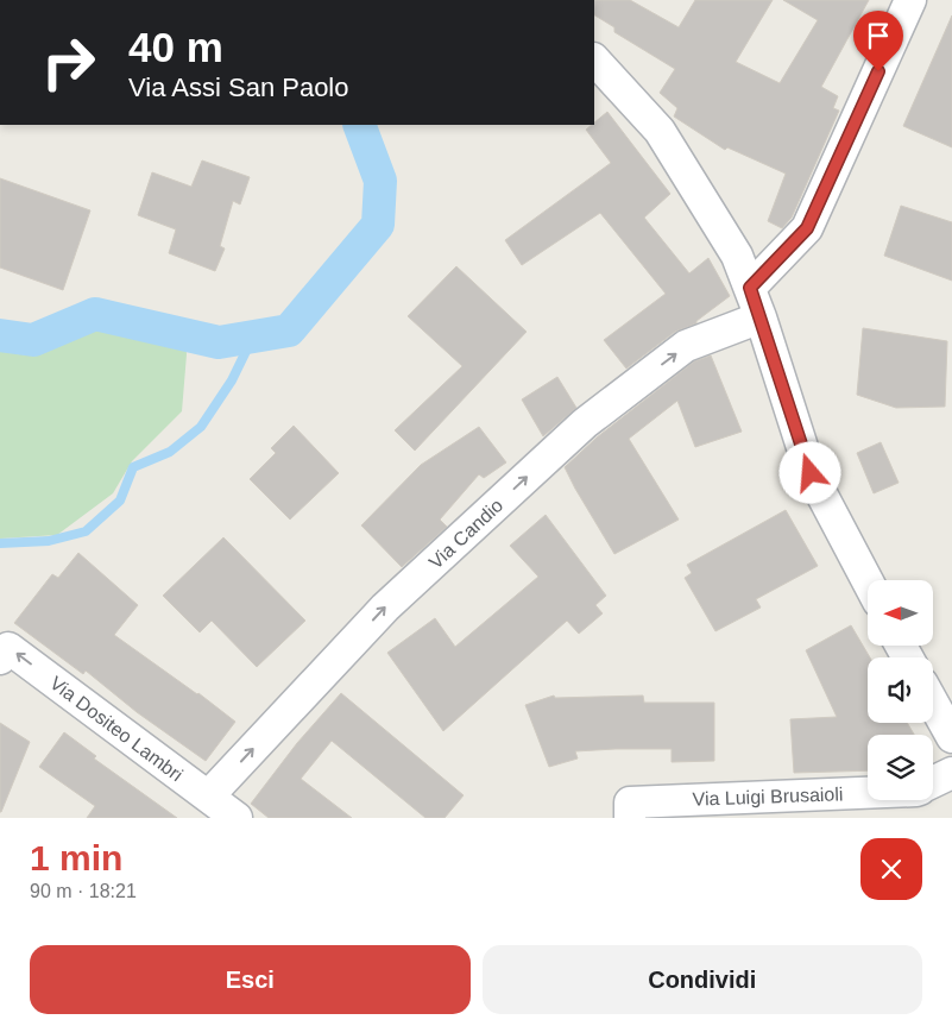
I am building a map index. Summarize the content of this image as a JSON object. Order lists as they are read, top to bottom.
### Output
{
  "streets": {
    "street": ["Via Candio", "Via Dositeo Lambri", "Via Luigi Brusaioli"]
  },
  "crossings": [
    ["Via Candio", "Via Dositeo Lambri"]
  ],
  "one_way": ["Via Candio", "Via Dositeo Lambri"],
  "north": "left",
  "page": {
    "turn": ["40 m", "Via Assi San Paolo"],
    "heading": ["1 min", "90 m · 18:21"],
    "buttons": ["Esci", "Condividi"]
  }
}
